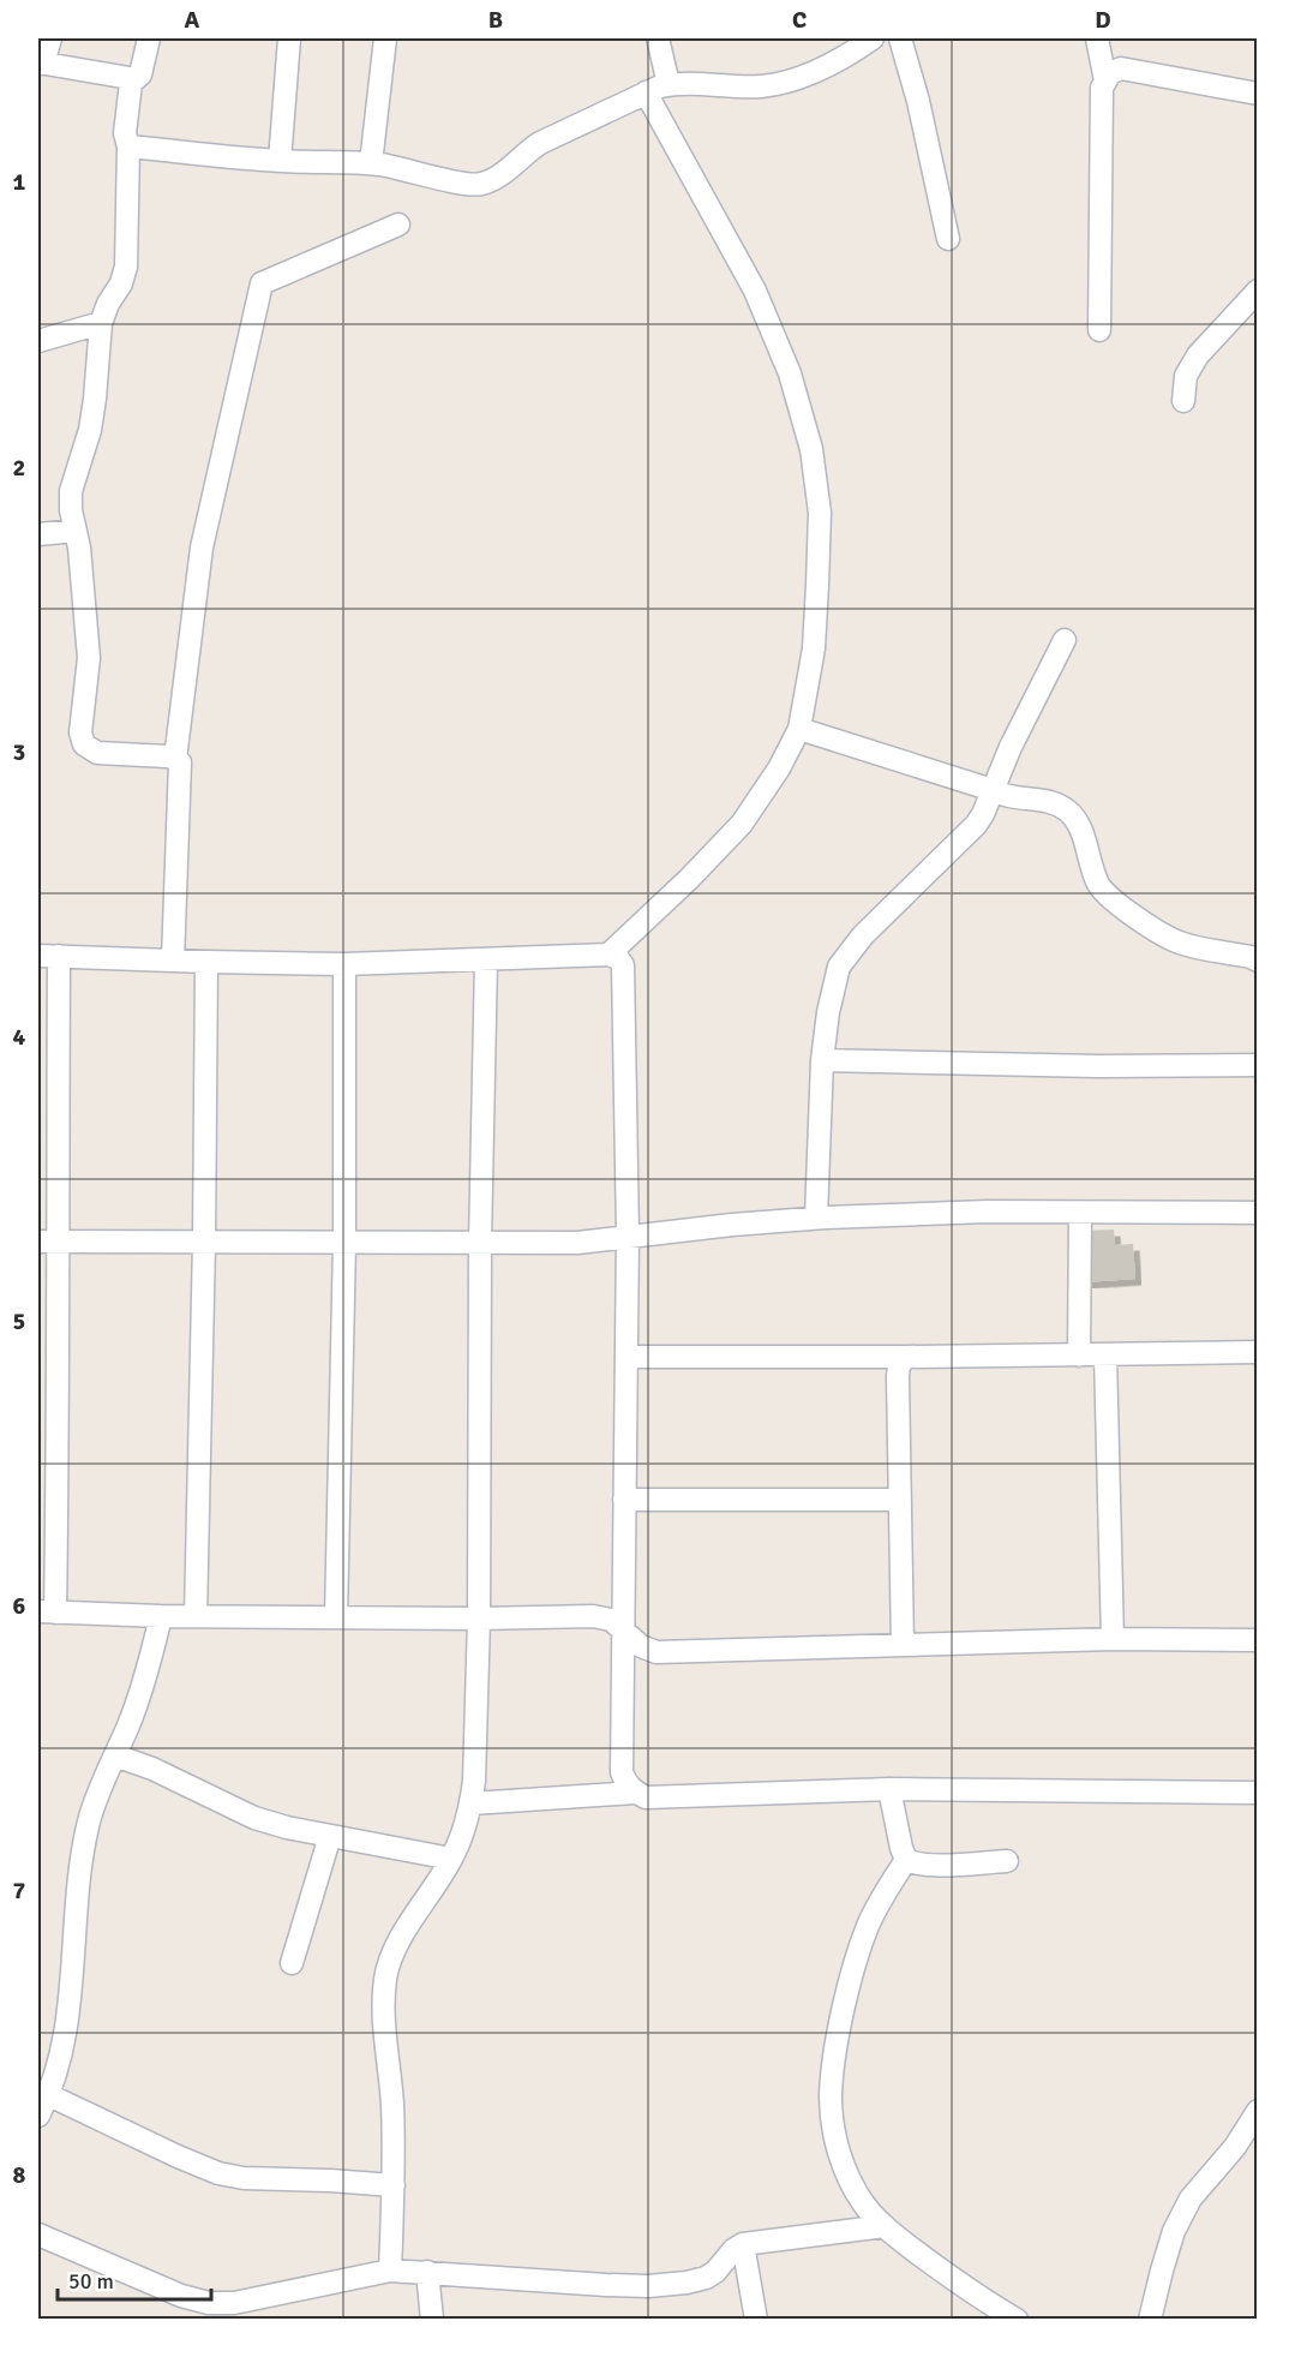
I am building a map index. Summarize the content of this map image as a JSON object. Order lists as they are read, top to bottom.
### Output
{
  "scale_bar": "50 m",
  "grid": {
    "columns": [
      "A",
      "B",
      "C",
      "D"
    ],
    "rows": [
      "1",
      "2",
      "3",
      "4",
      "5",
      "6",
      "7",
      "8"
    ]
  }
}
